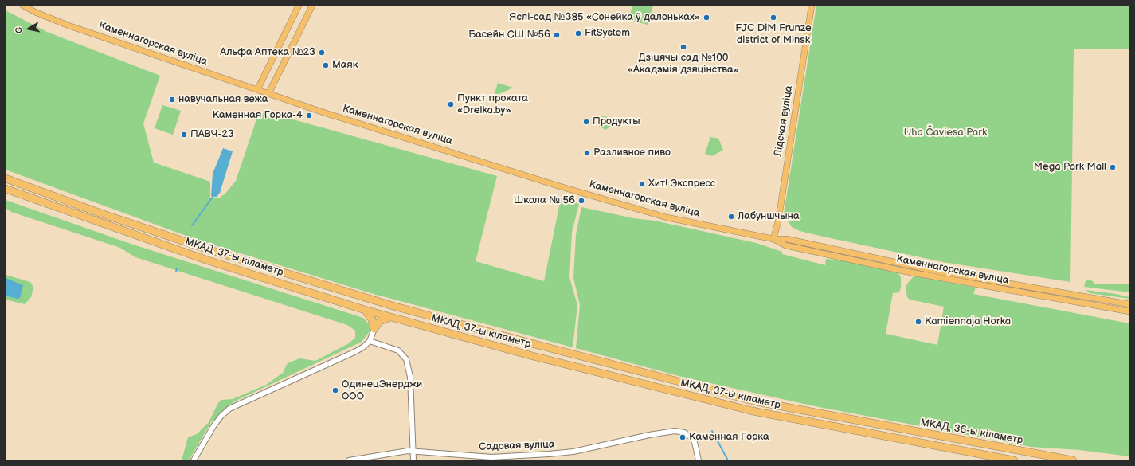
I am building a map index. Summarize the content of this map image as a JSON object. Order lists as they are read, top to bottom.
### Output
{
  "streets": {
    "highway": ["МКАД, 37-ы кіламетр", "МКАД, 36-ы кіламетр"],
    "main road": ["Каменнагорская вуліца", "Лідская вуліца"],
    "street": ["Садовая вуліца"]
  },
  "crossings": [
    ["Каменнагорская вуліца", "Лідская вуліца"],
    ["МКАД, 37-ы кіламетр", "МКАД, 36-ы кіламетр"]
  ],
  "parks": ["Uha Čaviesa Park"],
  "places": [
    "Яслі-сад №385 «Сонейка ў далоньках»",
    "FJC DiM Frunze district of Minsk",
    "FitSystem",
    "Басейн СШ №56",
    "Дзіцячы сад №100 «Акадэмія дзяцінства»",
    "Альфа Аптека №23",
    "Маяк",
    "навучальная вежа",
    "Пункт проката «Drelka.by»",
    "Каменная Горка-4",
    "Продукты",
    "ПАВЧ-23",
    "Разливное пиво",
    "Mega Park Mall",
    "Хит! Экспресс",
    "Школа № 56",
    "Лабуншчына",
    "Kamiennaja Horka",
    "ОдинецЭнерджи ООО",
    "Каменная Горка"
  ],
  "north": "left"
}
